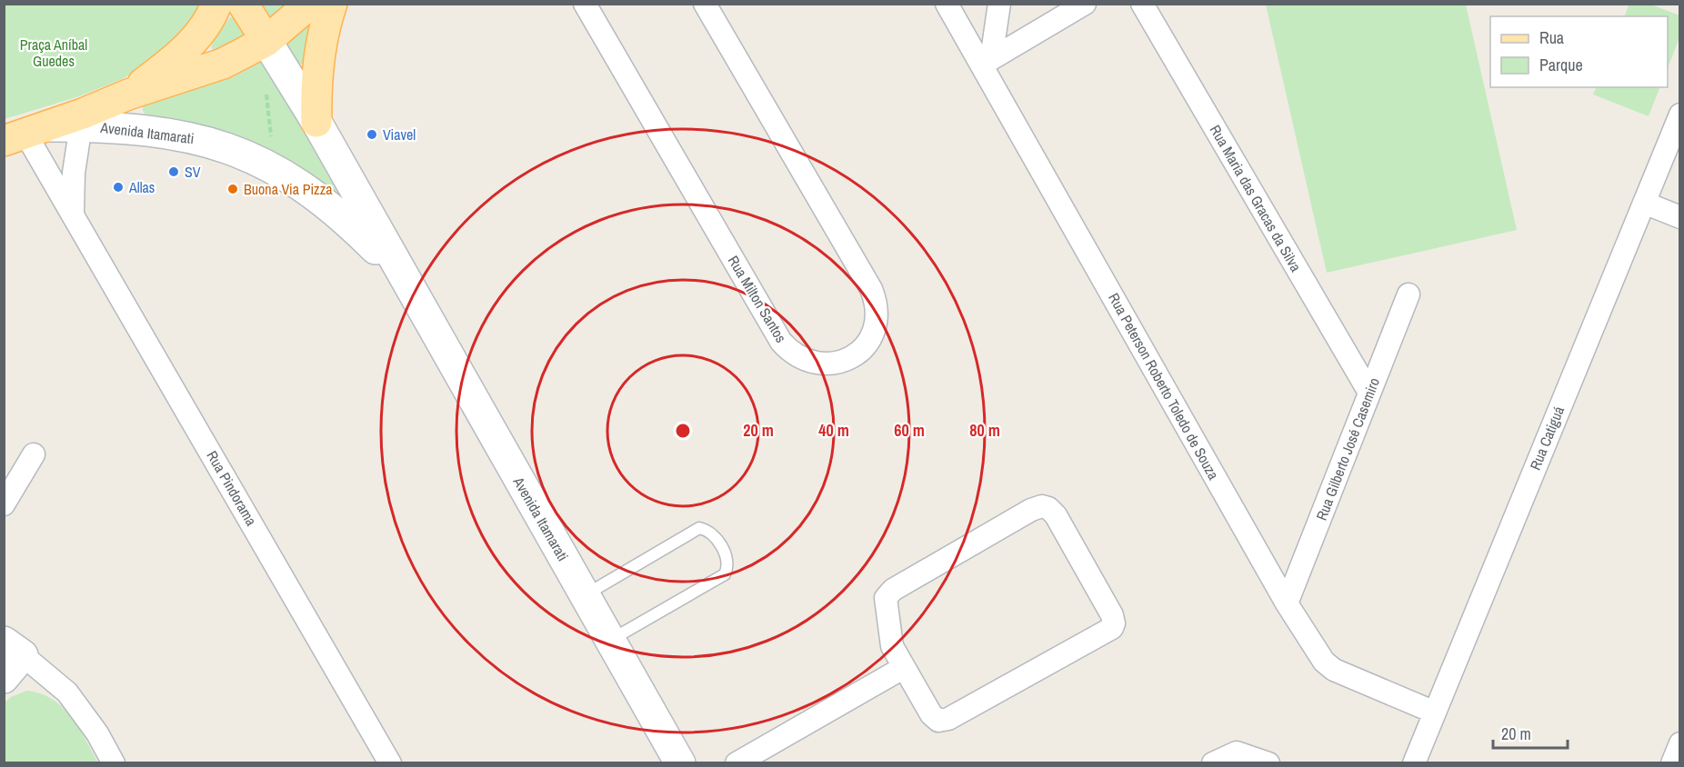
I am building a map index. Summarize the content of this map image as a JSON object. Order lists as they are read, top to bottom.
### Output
{
  "streets": {
    "main road": ["Avenida Itamarati"],
    "street": [
      "Rua Maria das Gracas da Silva",
      "Rua Milton Santos",
      "Rua Peterson Roberto Toledo de Souza",
      "Rua Catiguá",
      "Rua Gilberto José Casemiro",
      "Rua Pindorama"
    ]
  },
  "crossings": [
    ["Rua Maria das Gracas da Silva", "Rua Gilberto José Casemiro"],
    ["Rua Peterson Roberto Toledo de Souza", "Rua Catiguá"],
    ["Rua Peterson Roberto Toledo de Souza", "Rua Gilberto José Casemiro"]
  ],
  "parks": ["Praça Aníbal Guedes"],
  "places": [
    "Viavel",
    "SV",
    "Allas",
    "Buona Via Pizza"
  ],
  "legend": ["Rua", "Parque"],
  "scale_bar": "20 m",
  "rings": [
    "20 m",
    "40 m",
    "60 m",
    "80 m"
  ]
}
